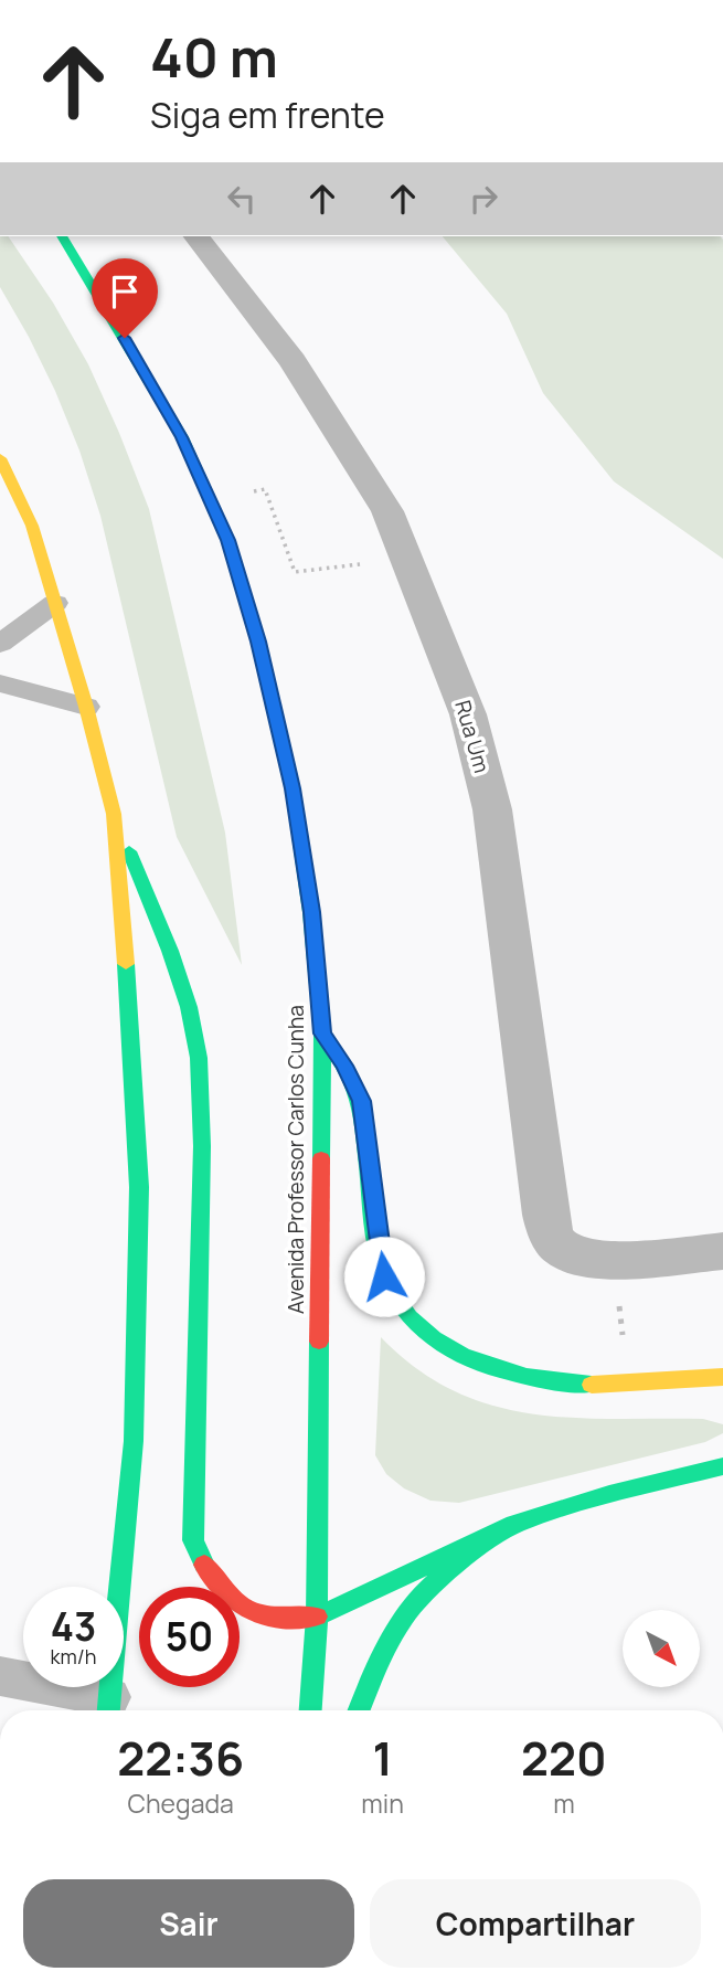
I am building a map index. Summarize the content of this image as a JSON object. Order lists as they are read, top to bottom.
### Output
{
  "streets": {
    "main road": ["Avenida Professor Carlos Cunha"],
    "street": ["Rua Um"]
  },
  "north": "bottom right",
  "page": {
    "turn": ["40 m", "Siga em frente"],
    "speed": "43 km/h",
    "limit": "50",
    "eta": [
      "22:36",
      "Chegada",
      "1",
      "min",
      "220",
      "m"
    ],
    "buttons": ["Sair", "Compartilhar"]
  }
}
